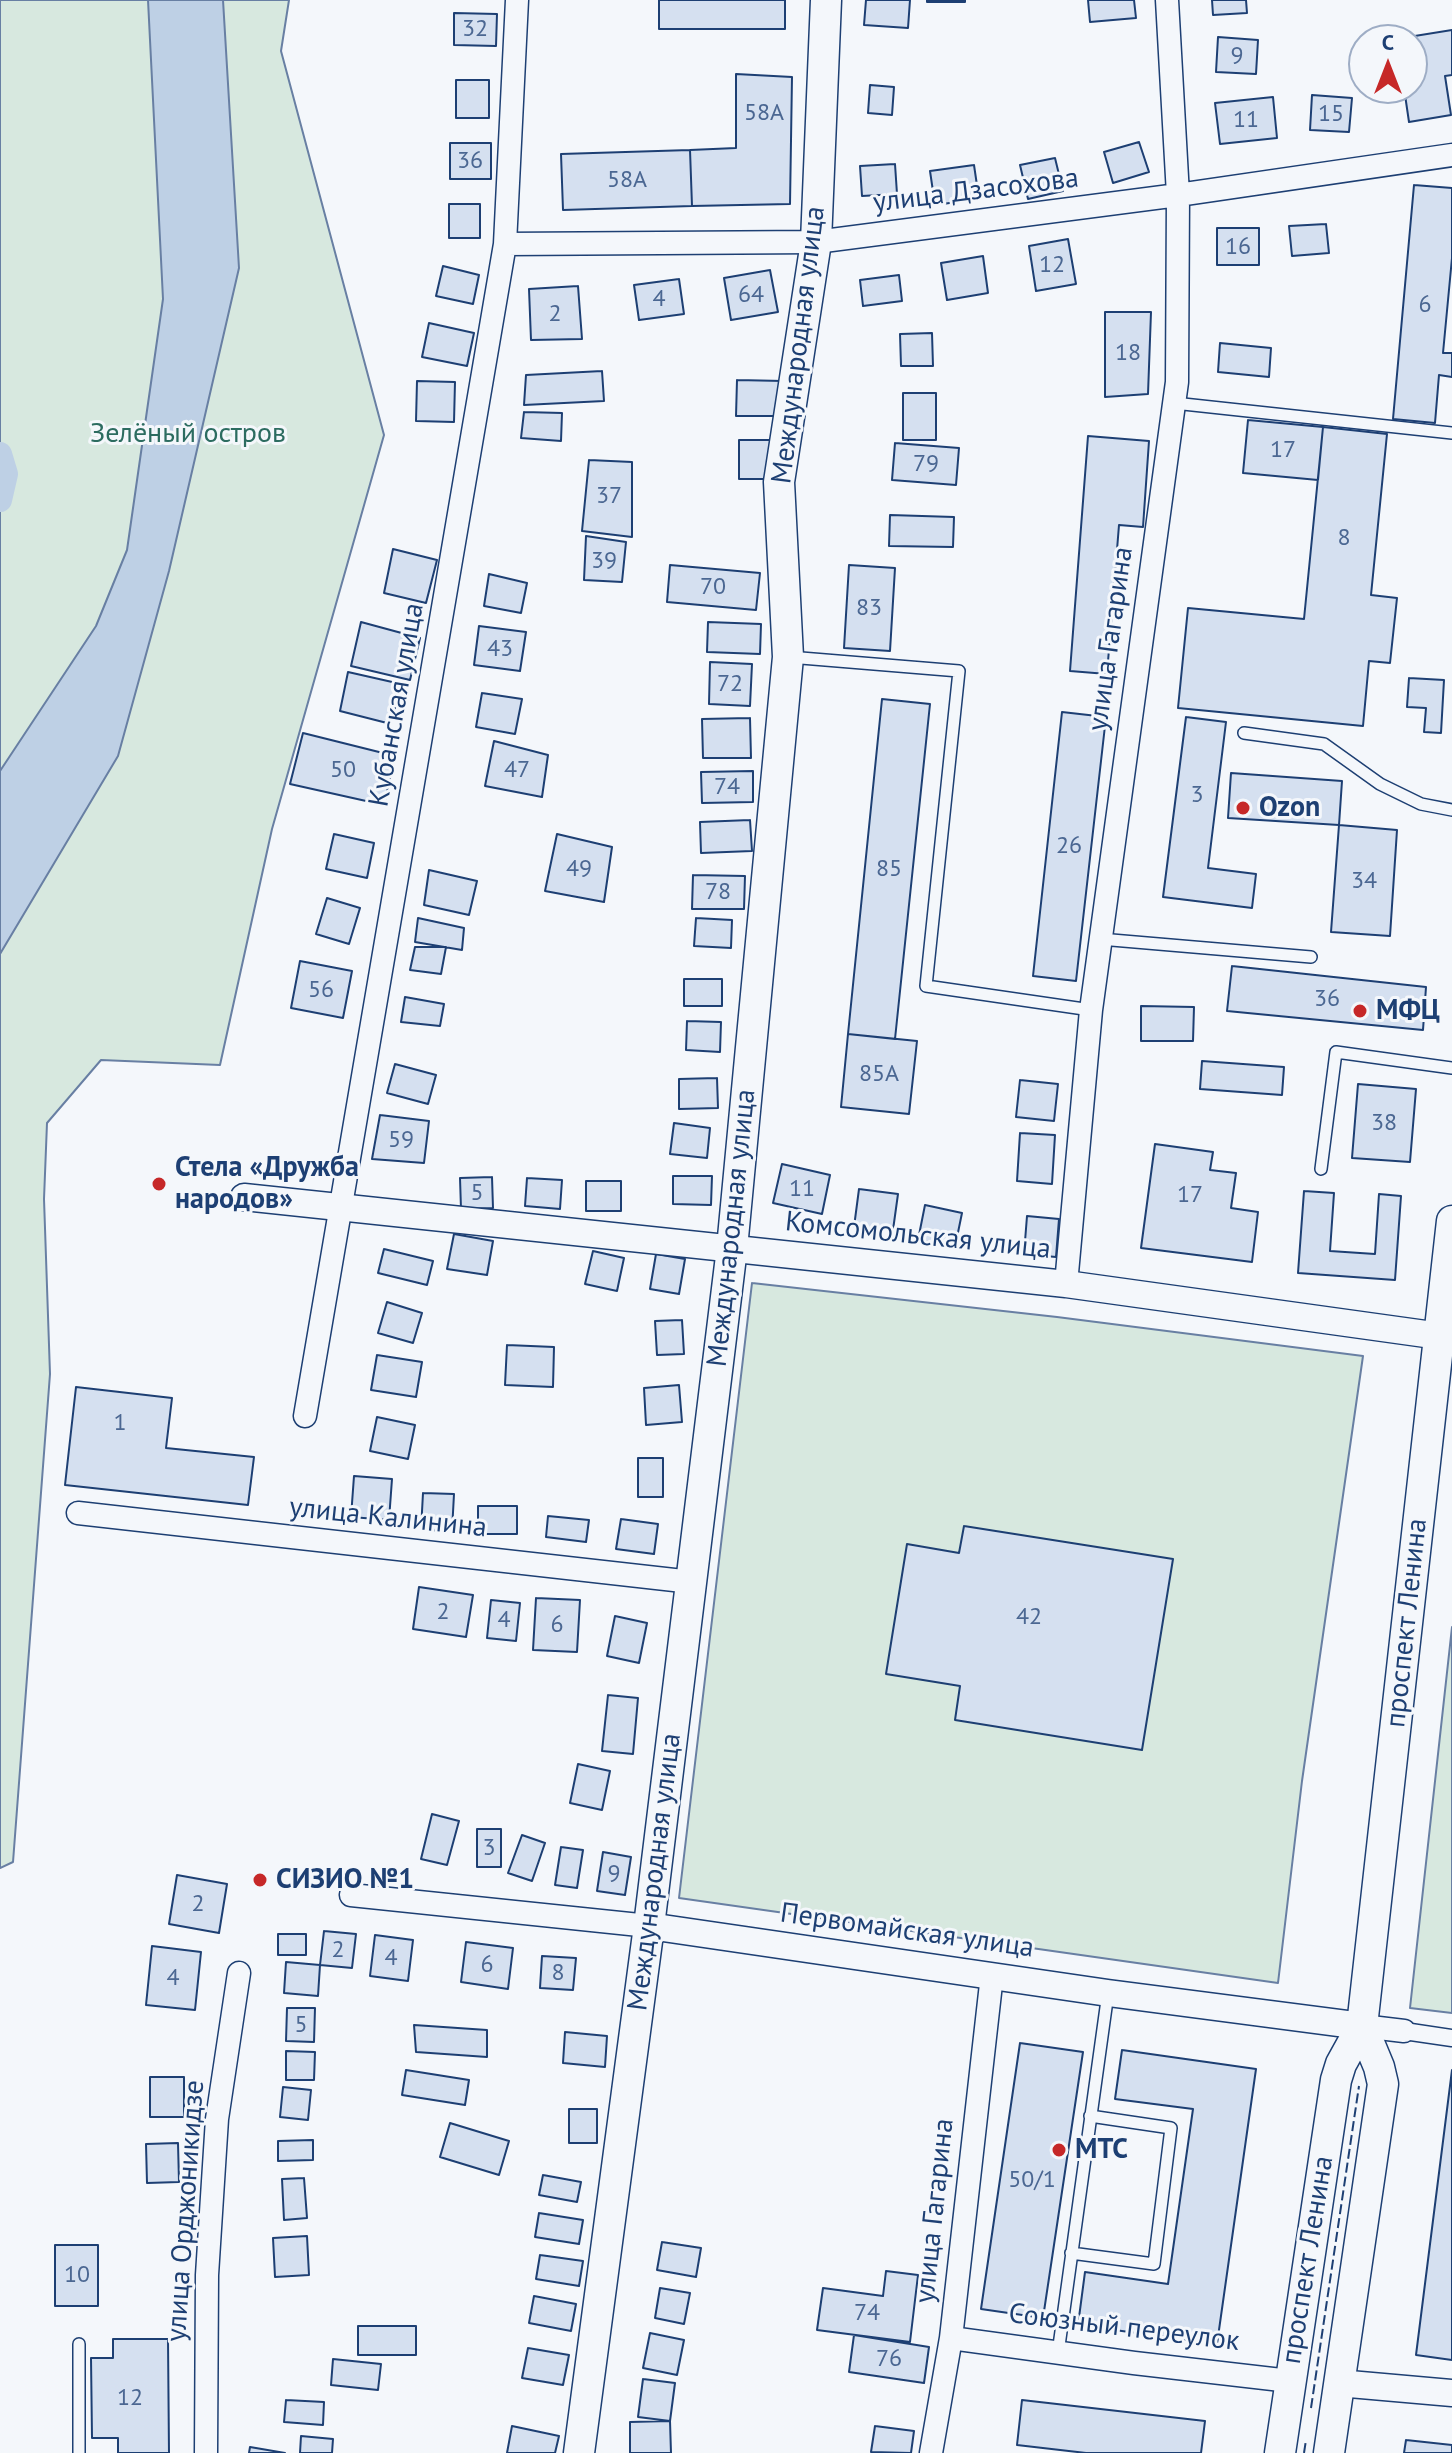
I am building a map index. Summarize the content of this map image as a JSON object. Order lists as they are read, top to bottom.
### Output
{
  "streets": {
    "main road": ["Международная улица", "проспект Ленина"],
    "street": [
      "улица Дзасохова",
      "улица Гагарина",
      "Кубанская улица",
      "Комсомольская улица",
      "улица Калинина",
      "Первомайская улица",
      "улица Орджоникидзе",
      "Союзный переулок"
    ]
  },
  "crossings": [
    ["улица Дзасохова", "Международная улица"],
    ["улица Дзасохова", "улица Гагарина"],
    ["улица Дзасохова", "Кубанская улица"],
    ["Международная улица", "Комсомольская улица"],
    ["Международная улица", "улица Калинина"],
    ["Международная улица", "Первомайская улица"],
    ["улица Гагарина", "Комсомольская улица"],
    ["улица Гагарина", "Первомайская улица"],
    ["улица Гагарина", "Союзный переулок"],
    ["Кубанская улица", "Комсомольская улица"],
    ["Комсомольская улица", "проспект Ленина"],
    ["проспект Ленина", "Первомайская улица"],
    ["проспект Ленина", "Союзный переулок"]
  ],
  "parks": ["Зелёный остров"],
  "places": [
    "Ozon",
    "МФЦ",
    "Стела «Дружба народов»",
    "СИЗИО №1",
    "МТС"
  ],
  "house_numbers": [
    "32",
    "9",
    "58А",
    "15",
    "11",
    "36",
    "58А",
    "16",
    "12",
    "64",
    "4",
    "6",
    "2",
    "18",
    "17",
    "79",
    "37",
    "8",
    "39",
    "70",
    "83",
    "43",
    "72",
    "50",
    "47",
    "74",
    "3",
    "26",
    "49",
    "85",
    "34",
    "78",
    "56",
    "36",
    "85А",
    "38",
    "59",
    "11",
    "5",
    "17",
    "1",
    "2",
    "42",
    "4",
    "6",
    "3",
    "9",
    "2",
    "2",
    "4",
    "6",
    "8",
    "4",
    "5",
    "50/1",
    "10",
    "74",
    "76",
    "12"
  ],
  "north": "top"
}
